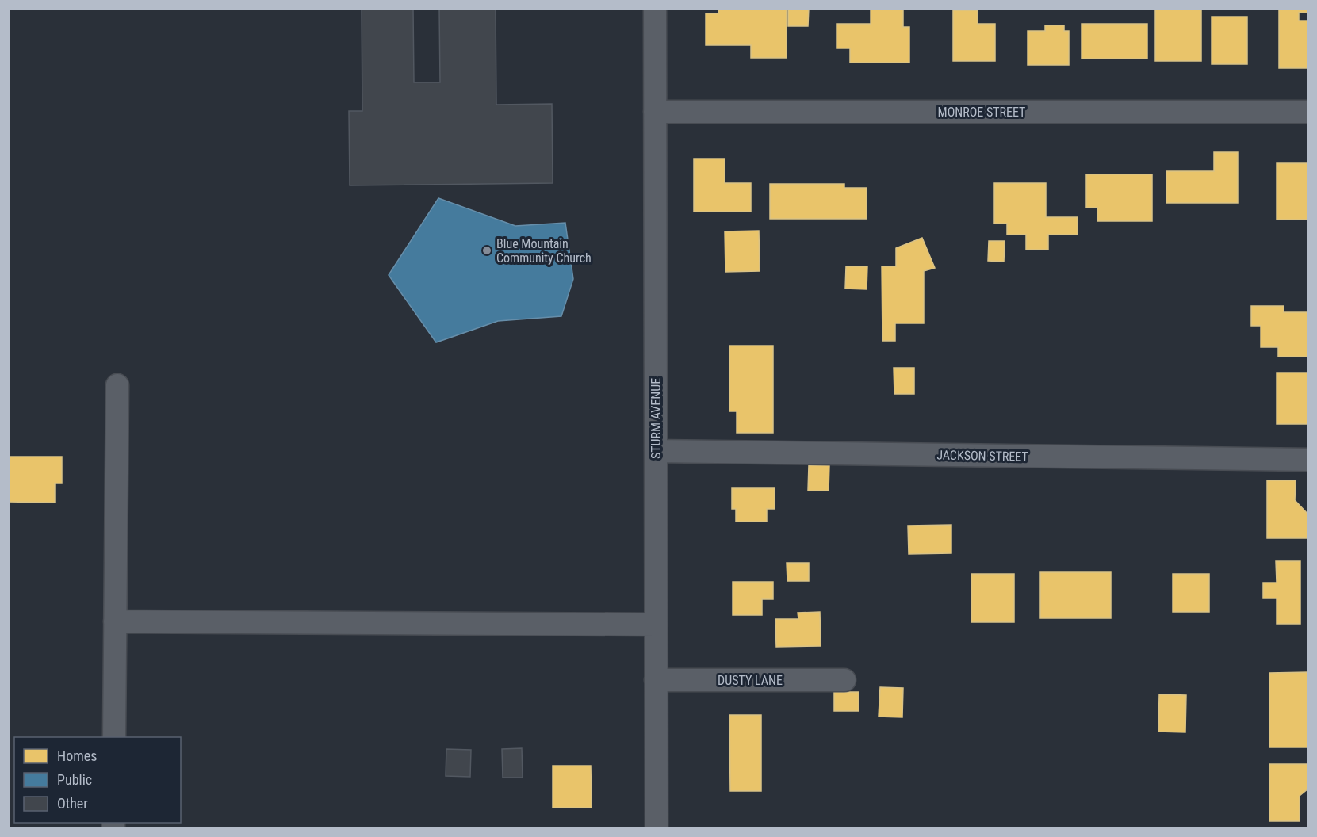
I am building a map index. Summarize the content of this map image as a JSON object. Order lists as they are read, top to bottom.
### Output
{
  "streets": {
    "street": [
      "MONROE STREET",
      "STURM AVENUE",
      "JACKSON STREET",
      "DUSTY LANE"
    ]
  },
  "crossings": [
    ["MONROE STREET", "STURM AVENUE"],
    ["STURM AVENUE", "JACKSON STREET"],
    ["STURM AVENUE", "DUSTY LANE"]
  ],
  "places": ["Blue Mountain Community Church"],
  "legend": ["Homes", "Public", "Other"]
}
